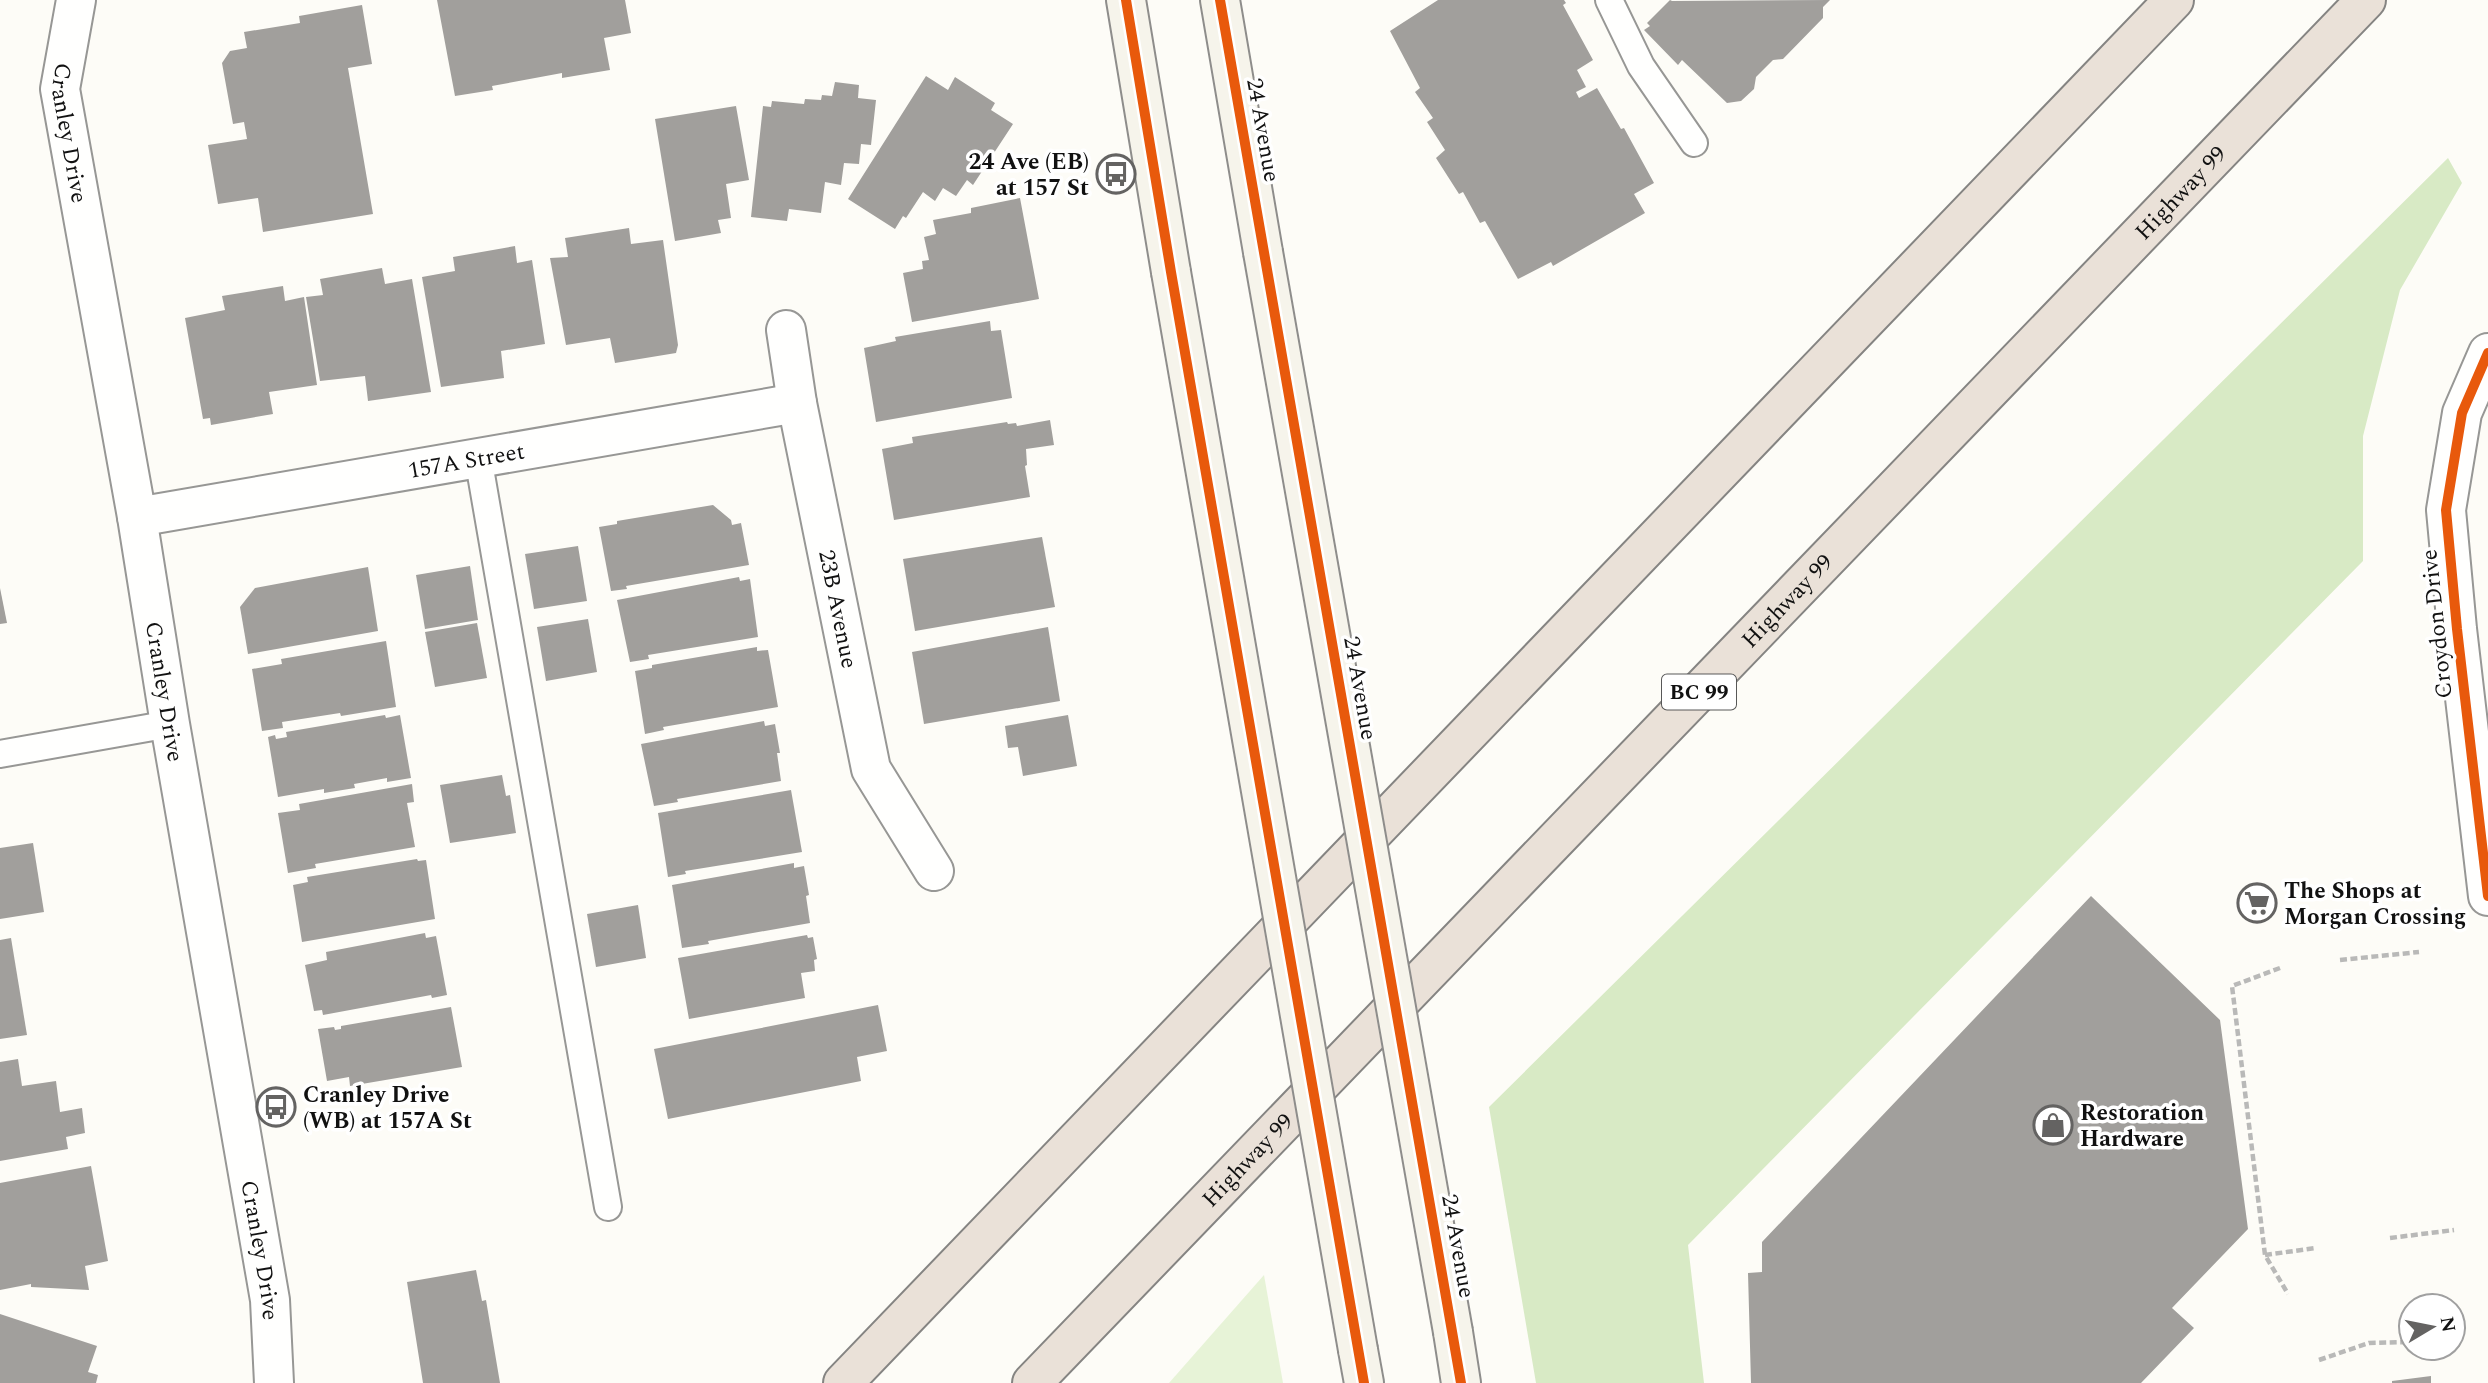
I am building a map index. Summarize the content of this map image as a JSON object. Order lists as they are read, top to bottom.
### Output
{
  "streets": {
    "highway": ["Highway 99", "BC 99"],
    "main road": ["24 Avenue"],
    "street": [
      "Cranley Drive",
      "157A Street",
      "23B Avenue",
      "Croydon Drive"
    ]
  },
  "crossings": [
    ["Cranley Drive", "157A Street"],
    ["157A Street", "23B Avenue"]
  ],
  "places": {
    "bus stop": ["24 Ave (EB) at 157 St", "Cranley Drive (WB) at 157A St"],
    "supermarket": ["The Shops at Morgan Crossing"],
    "shop": ["Restoration Hardware"]
  },
  "north": "right"
}
